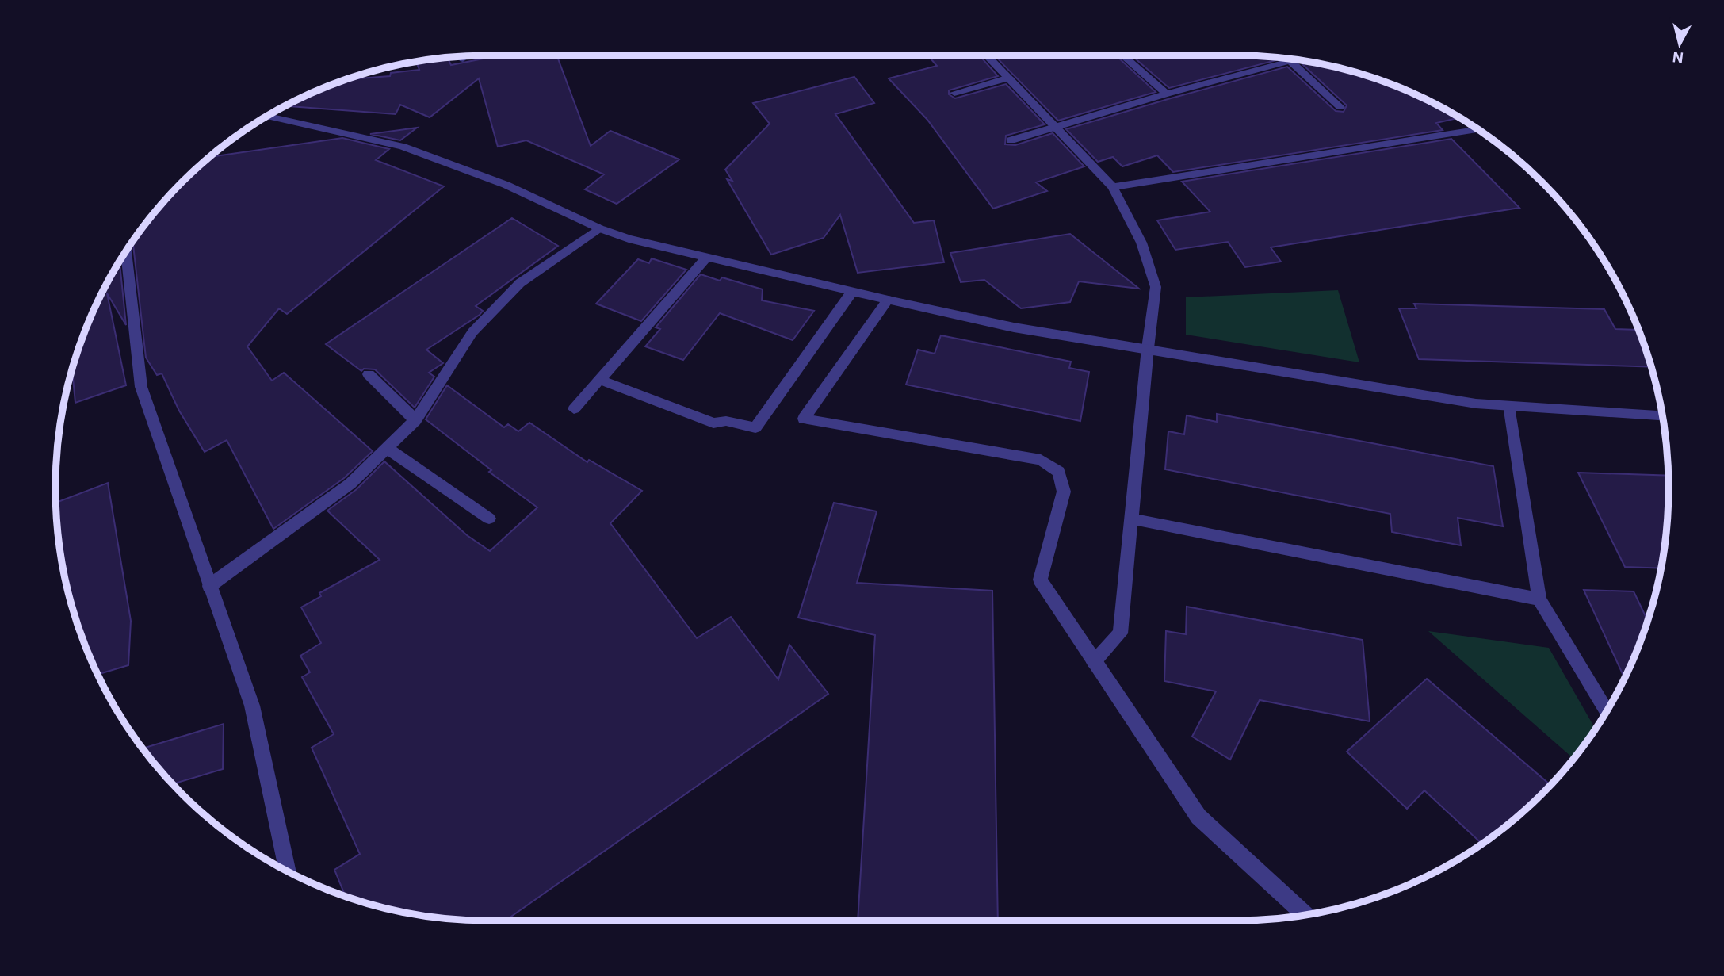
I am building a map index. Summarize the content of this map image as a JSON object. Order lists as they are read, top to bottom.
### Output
{
  "north": "bottom"
}
